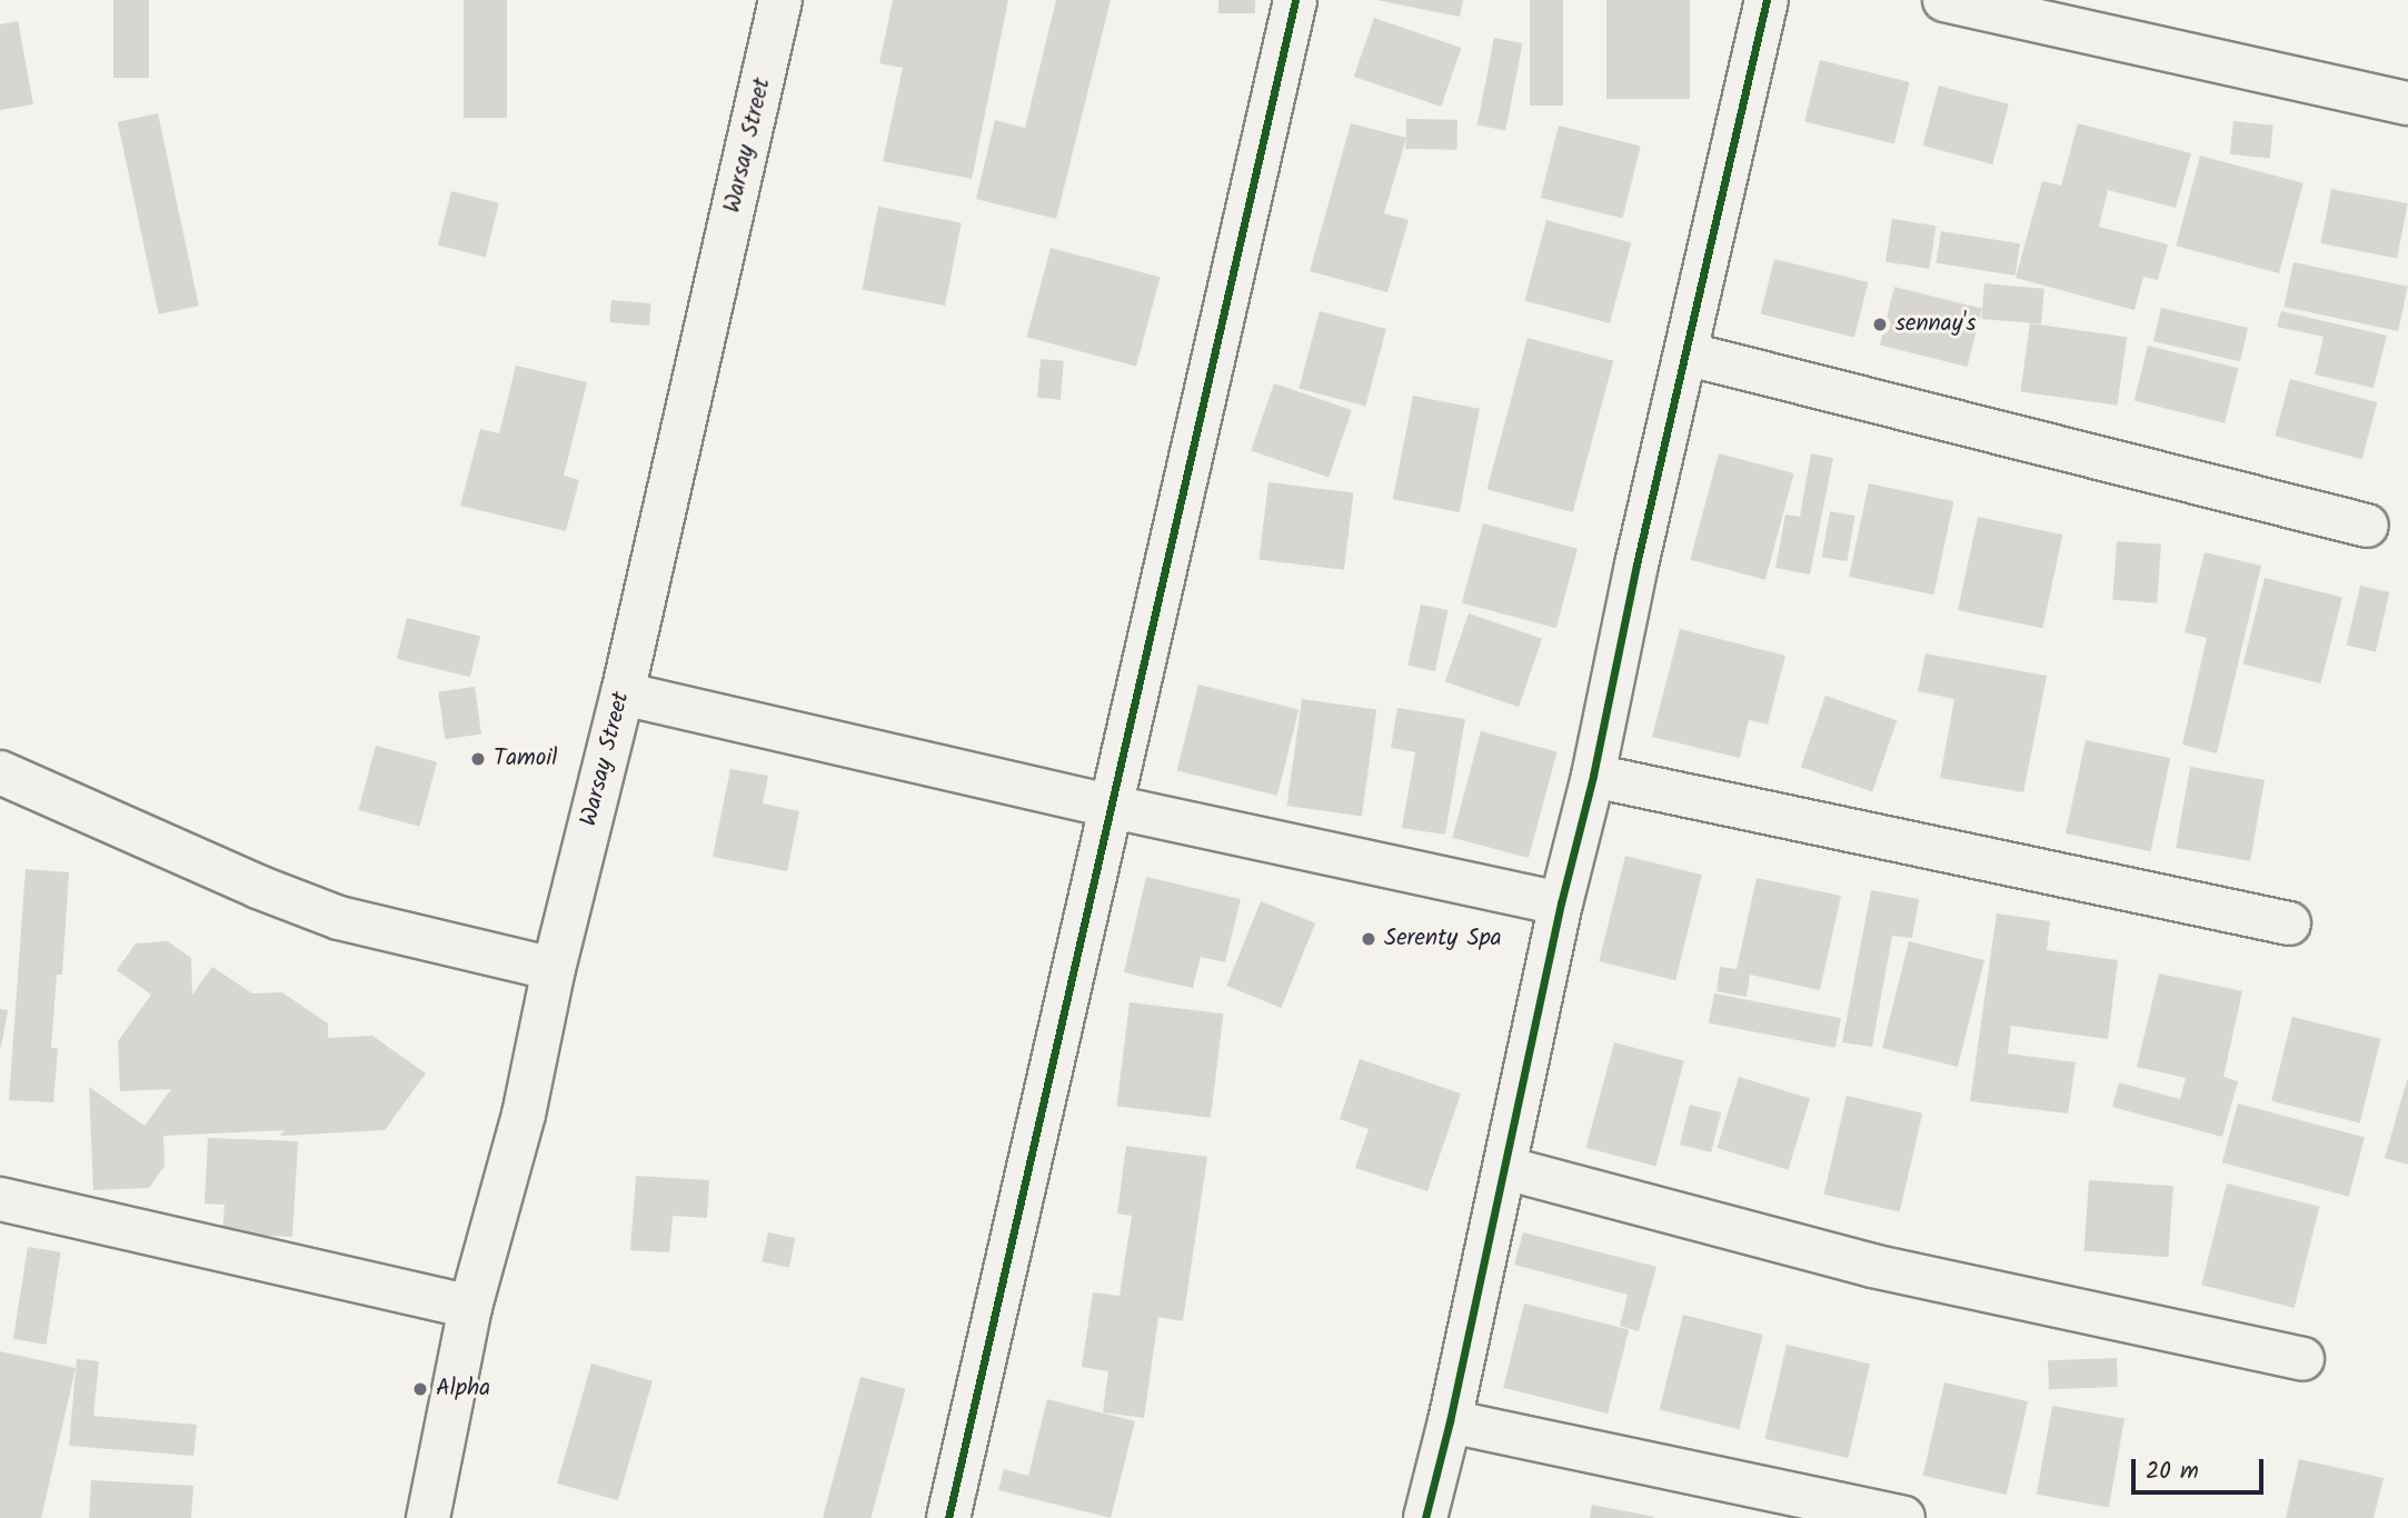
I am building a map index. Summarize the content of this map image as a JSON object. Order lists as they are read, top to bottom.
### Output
{
  "streets": {
    "street": ["Warsay Street"]
  },
  "places": [
    "sennay's",
    "Tamoil",
    "Serenty Spa",
    "Alpha"
  ],
  "scale_bar": "20 m"
}
